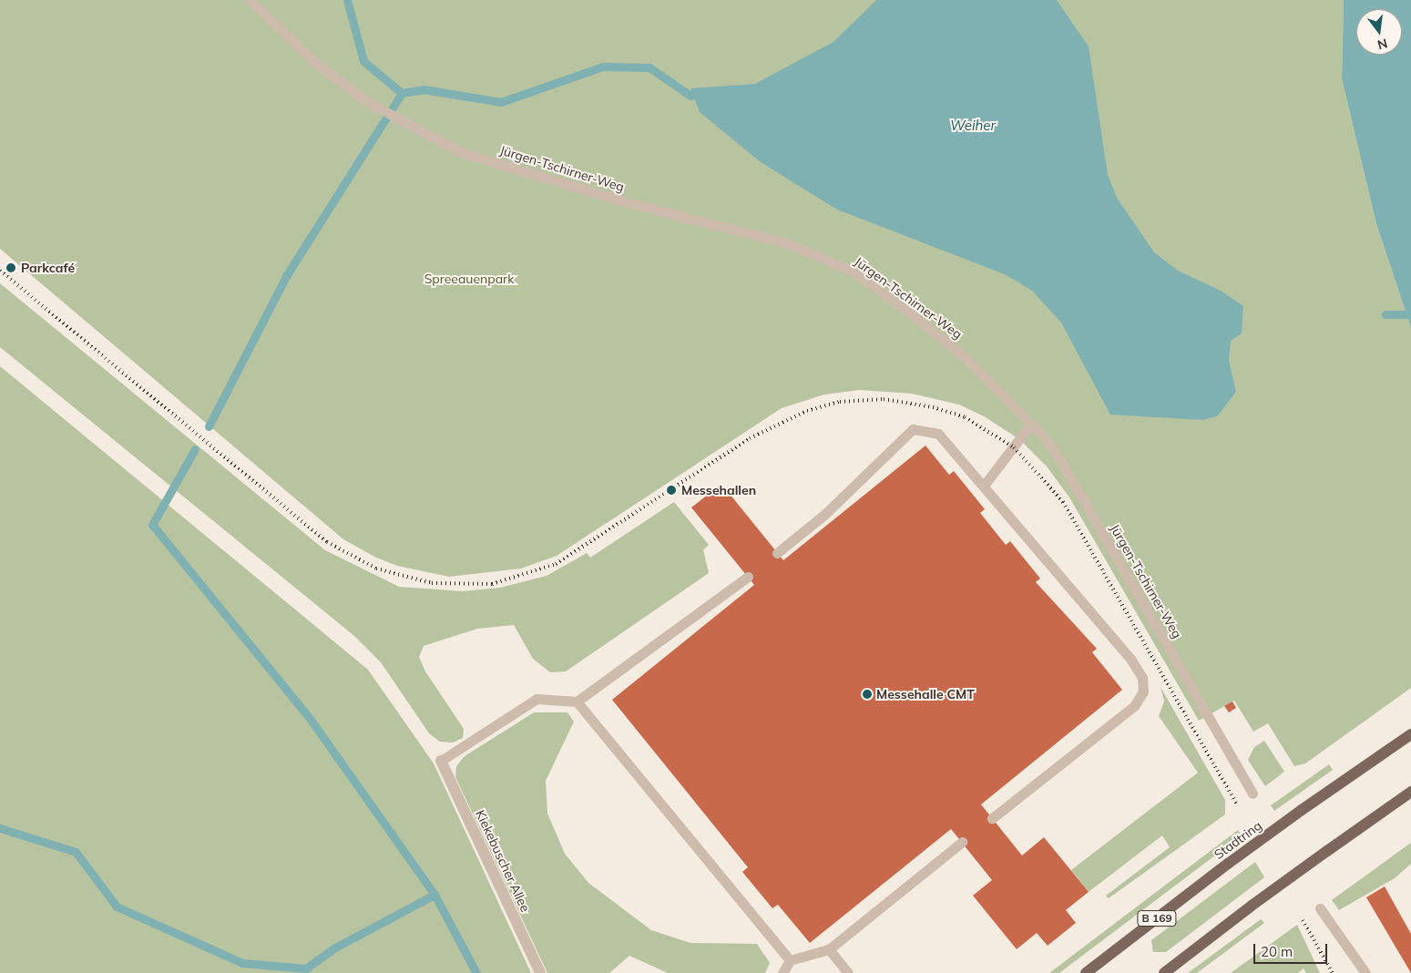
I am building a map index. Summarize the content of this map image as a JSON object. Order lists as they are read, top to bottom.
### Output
{
  "streets": {
    "main road": ["Stadtring", "B 169"],
    "street": ["Kiekebuscher Allee"],
    "lane": ["Jürgen-Tschirner-Weg"]
  },
  "water": ["Weiher"],
  "parks": ["Spreeauenpark"],
  "places": ["Parkcafé", "Messehallen", "Messehalle CMT"],
  "scale_bar": "20 m",
  "north": "bottom"
}
